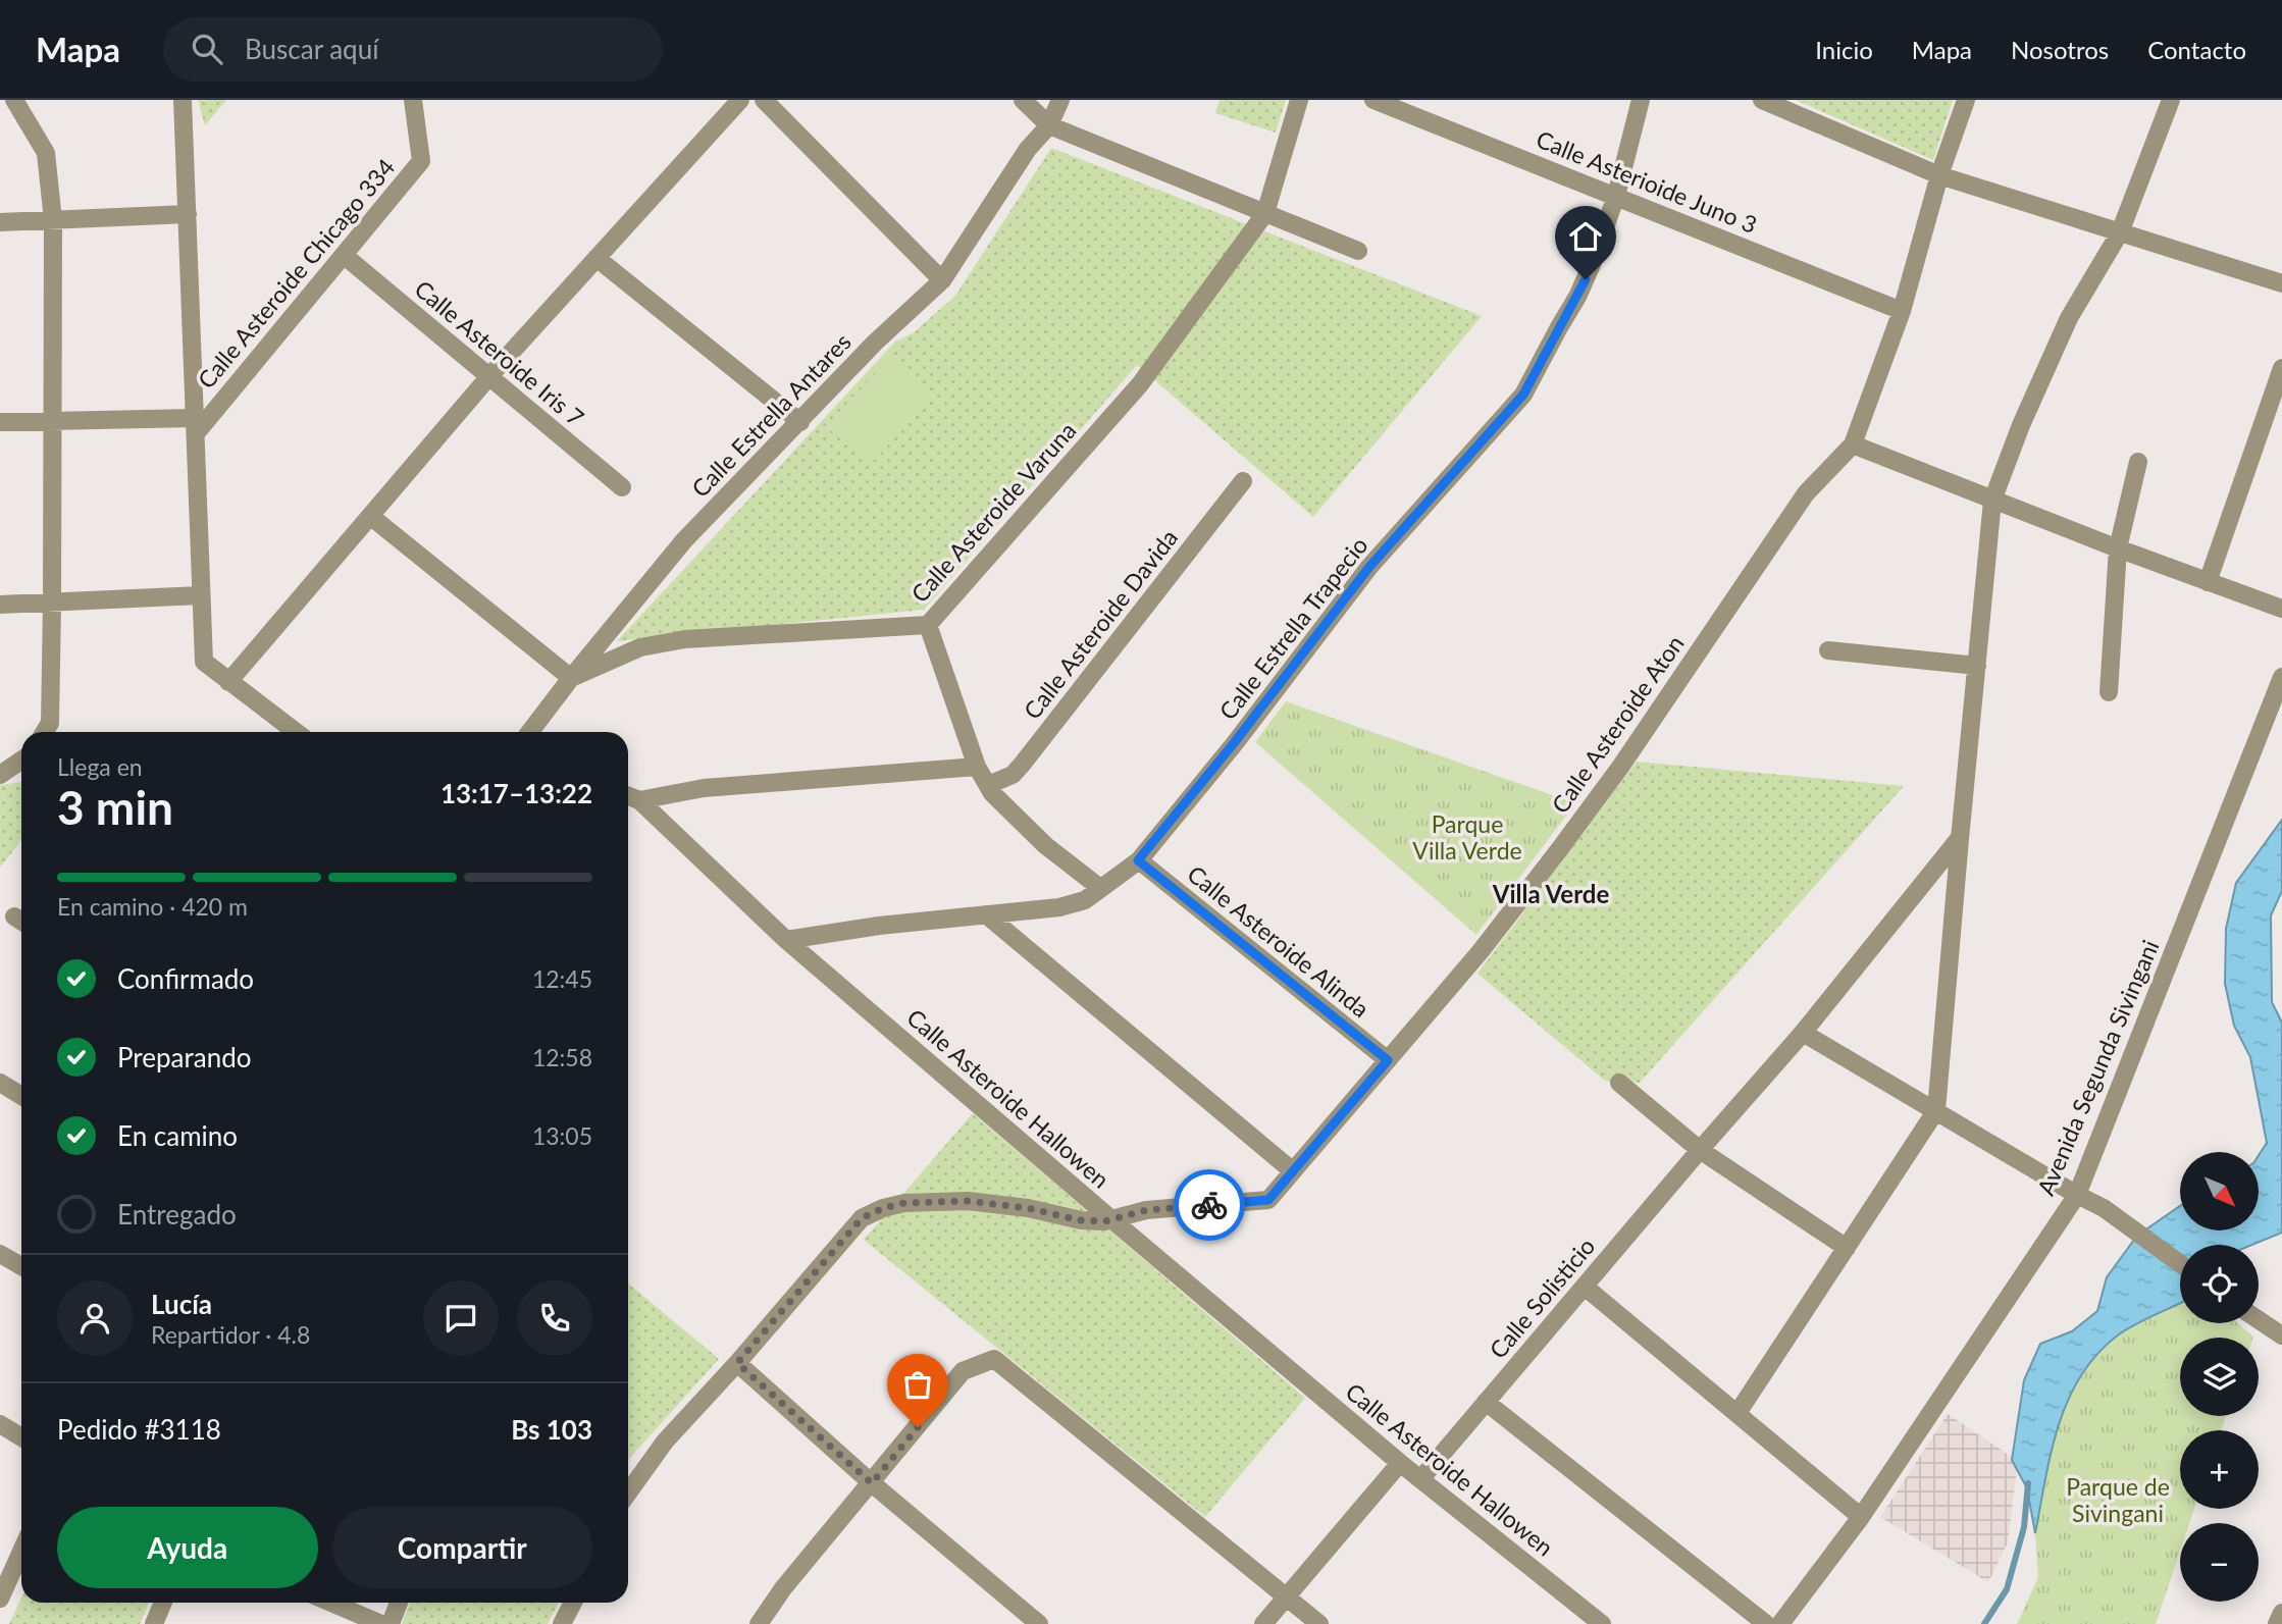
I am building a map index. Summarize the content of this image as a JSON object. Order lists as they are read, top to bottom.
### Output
{
  "streets": {
    "street": [
      "Calle Asterioide Juno 3",
      "Calle Asteroide Chicago 334",
      "Calle Asteroide Iris 7",
      "Calle Estrella Antares",
      "Calle Asteroide Varuna",
      "Calle Asteroide Davida",
      "Calle Estrella Trapecio",
      "Calle Asteroide Aton",
      "Calle Asteroide Alinda",
      "Avenida Segunda Sivingani",
      "Calle Asteroide Hallowen",
      "Calle Solisticio"
    ]
  },
  "crossings": [
    ["Calle Asterioide Juno 3", "Calle Estrella Trapecio"],
    ["Calle Asteroide Chicago 334", "Calle Asteroide Iris 7"],
    ["Calle Estrella Antares", "Calle Asteroide Varuna"],
    ["Calle Estrella Trapecio", "Calle Asteroide Alinda"],
    ["Calle Estrella Trapecio", "Calle Asteroide Hallowen"],
    ["Calle Asteroide Aton", "Calle Asteroide Alinda"],
    ["Calle Asteroide Aton", "Calle Asteroide Hallowen"],
    ["Calle Asteroide Hallowen", "Calle Solisticio"]
  ],
  "districts": ["Villa Verde"],
  "parks": ["Parque Villa Verde", "Parque de Sivingani"],
  "north": "bottom right",
  "page": {
    "header": "Mapa",
    "search": "Buscar aquí",
    "nav": [
      "Inicio",
      "Mapa",
      "Nosotros",
      "Contacto"
    ],
    "heading": ["3 min", "Llega en", "13:17–13:22"],
    "panel": [
      "Lucía",
      "Repartidor · 4.8",
      "Pedido #3118",
      "Bs 103"
    ],
    "bar": "En camino · 420 m",
    "list": [
      ["Confirmado", "12:45"],
      ["Preparando", "12:58"],
      ["En camino", "13:05"],
      "Entregado"
    ],
    "map_buttons": ["+", "−"],
    "buttons": ["Ayuda", "Compartir"]
  }
}
